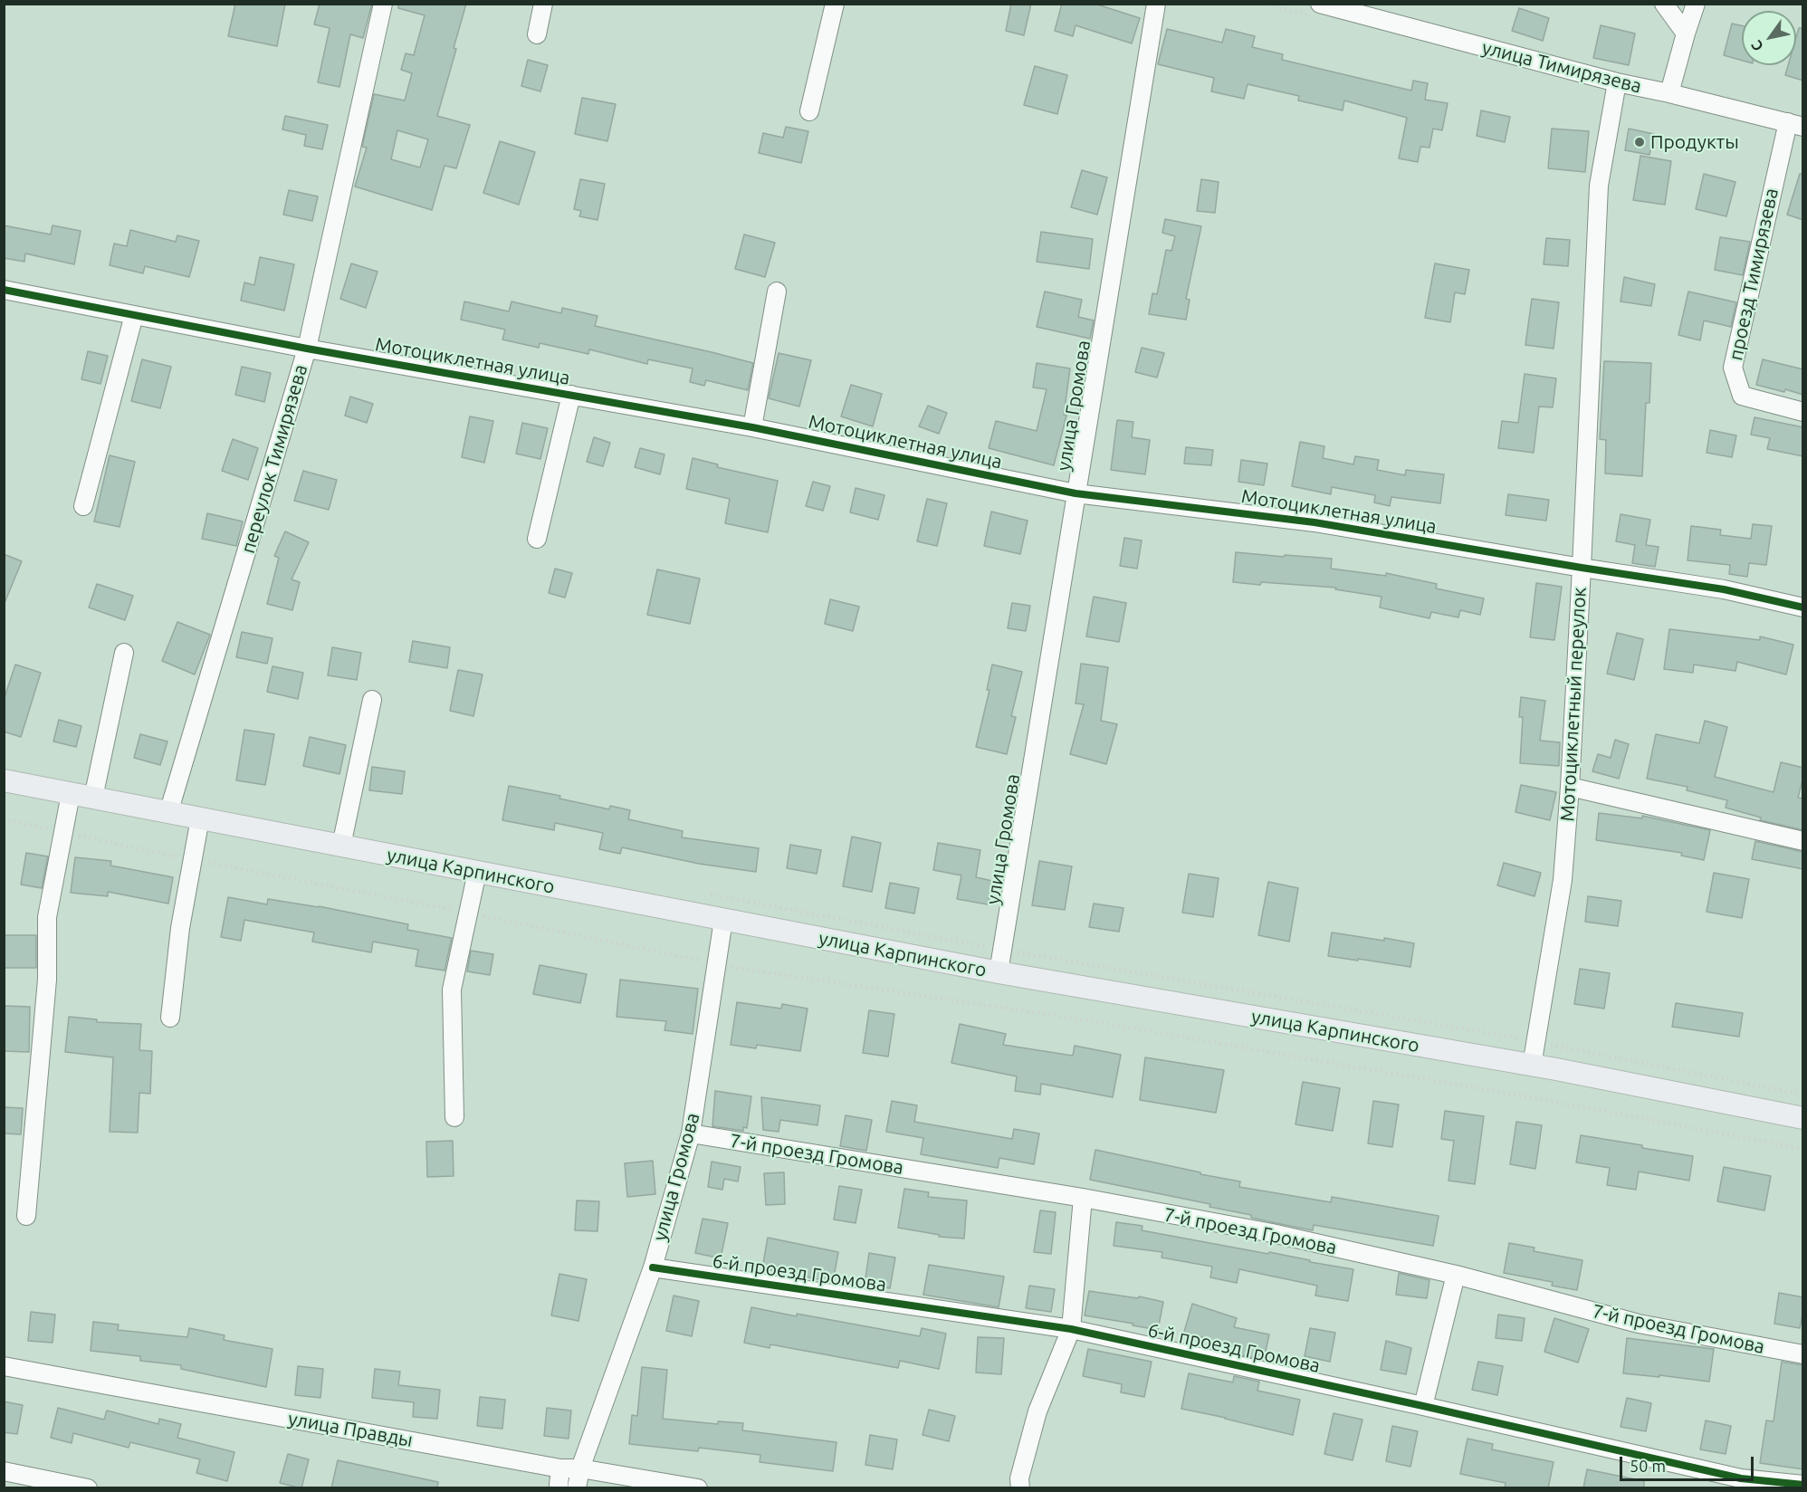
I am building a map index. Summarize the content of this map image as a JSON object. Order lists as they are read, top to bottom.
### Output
{
  "streets": {
    "main road": ["улица Карпинского"],
    "street": [
      "улица Тимирязева",
      "проезд Тимирязева",
      "Мотоциклетная улица",
      "улица Громова",
      "переулок Тимирязева",
      "Мотоциклетный переулок",
      "7-й проезд Громова",
      "6-й проезд Громова",
      "улица Правды"
    ]
  },
  "crossings": [
    ["улица Тимирязева", "проезд Тимирязева"],
    ["улица Тимирязева", "Мотоциклетный переулок"],
    ["Мотоциклетная улица", "улица Громова"],
    ["Мотоциклетная улица", "переулок Тимирязева"],
    ["Мотоциклетная улица", "Мотоциклетный переулок"],
    ["улица Громова", "улица Карпинского"],
    ["улица Громова", "7-й проезд Громова"],
    ["улица Громова", "6-й проезд Громова"],
    ["улица Громова", "улица Правды"],
    ["переулок Тимирязева", "улица Карпинского"],
    ["Мотоциклетный переулок", "улица Карпинского"]
  ],
  "places": ["Продукты"],
  "scale_bar": "50 m",
  "north": "bottom left"
}
